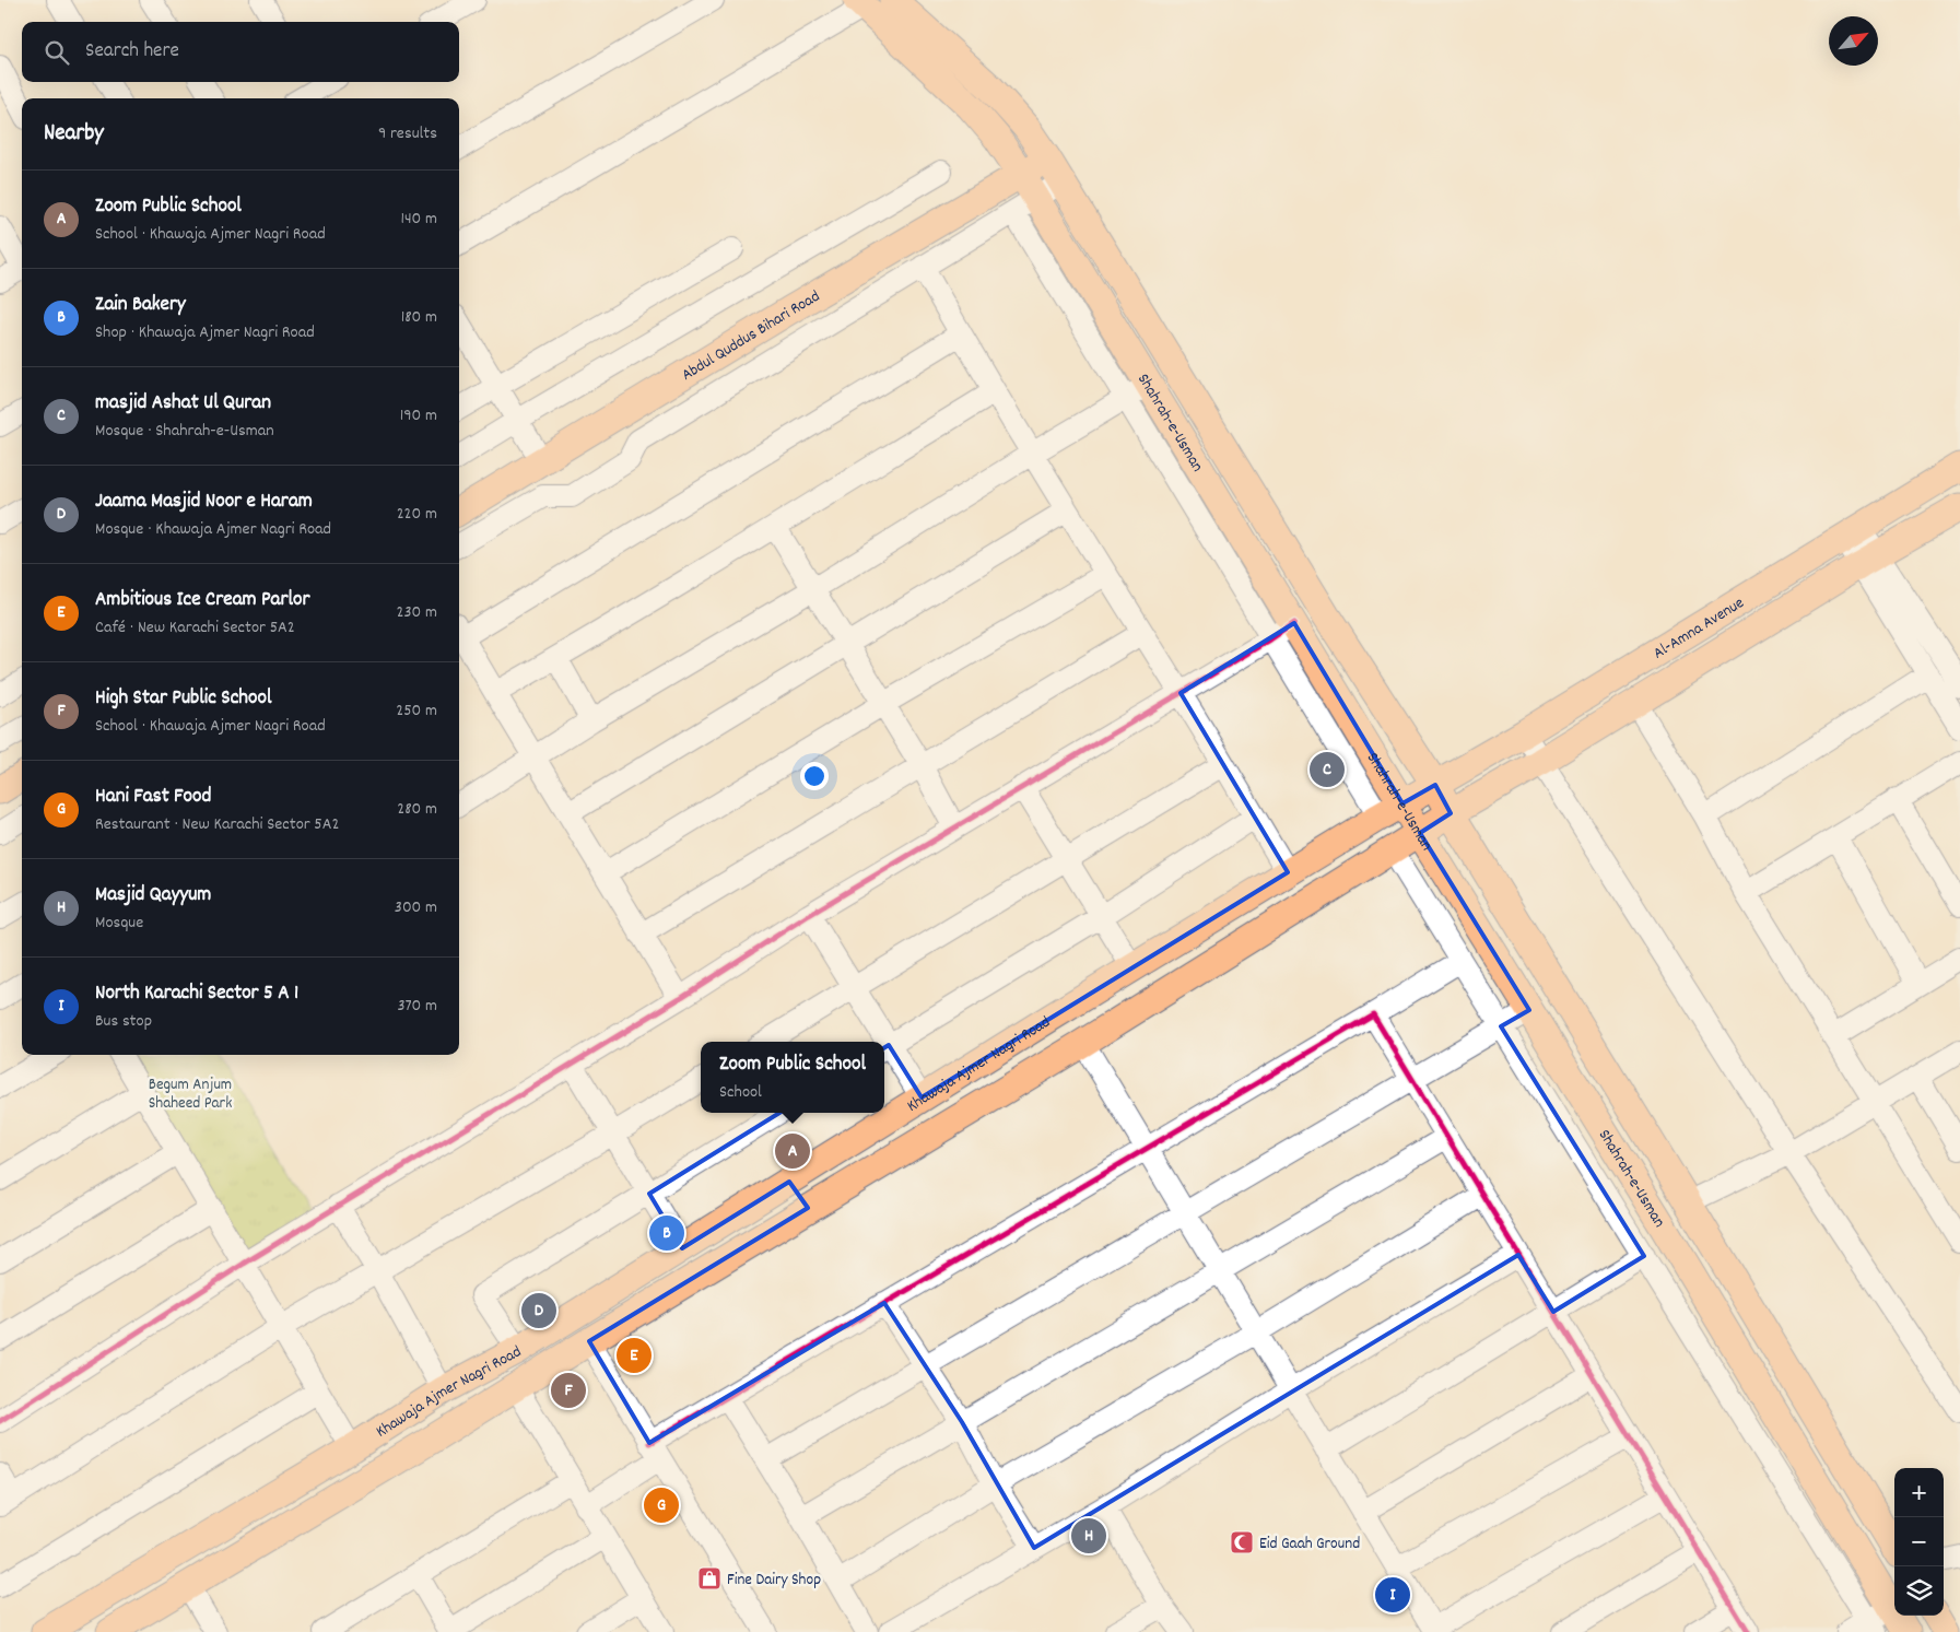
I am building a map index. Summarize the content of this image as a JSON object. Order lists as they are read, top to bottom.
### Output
{
  "streets": {
    "main road": [
      "Abdul Quddus Bihari Road",
      "Shahrah-e-Usman",
      "Al-Amna Avenue",
      "Khawaja Ajmer Nagri Road"
    ]
  },
  "crossings": [
    ["Abdul Quddus Bihari Road", "Shahrah-e-Usman"],
    ["Shahrah-e-Usman", "Al-Amna Avenue"],
    ["Shahrah-e-Usman", "Khawaja Ajmer Nagri Road"],
    ["Al-Amna Avenue", "Khawaja Ajmer Nagri Road"]
  ],
  "parks": ["Begum Anjum Shaheed Park"],
  "places": {
    "mosque": ["Eid Gaah Ground"],
    "shop": ["Fine Dairy Shop"]
  },
  "north": "top right",
  "page": {
    "search": "Search here",
    "heading": ["Nearby", "9 results"],
    "list": [
      {
        "mark": "A",
        "name": "Zoom Public School",
        "note": "School · Khawaja Ajmer Nagri Road",
        "value": "140 m"
      },
      {
        "mark": "B",
        "name": "Zain Bakery",
        "note": "Shop · Khawaja Ajmer Nagri Road",
        "value": "180 m"
      },
      {
        "mark": "C",
        "name": "masjid Ashat Ul Quran",
        "note": "Mosque · Shahrah-e-Usman",
        "value": "190 m"
      },
      {
        "mark": "D",
        "name": "Jaama Masjid Noor e Haram",
        "note": "Mosque · Khawaja Ajmer Nagri Road",
        "value": "220 m"
      },
      {
        "mark": "E",
        "name": "Ambitious Ice Cream Parlor",
        "note": "Café · New Karachi Sector 5A2",
        "value": "230 m"
      },
      {
        "mark": "F",
        "name": "High Star Public School",
        "note": "School · Khawaja Ajmer Nagri Road",
        "value": "250 m"
      },
      {
        "mark": "G",
        "name": "Hani Fast Food",
        "note": "Restaurant · New Karachi Sector 5A2",
        "value": "280 m"
      },
      {
        "mark": "H",
        "name": "Masjid Qayyum",
        "note": "Mosque",
        "value": "300 m"
      },
      {
        "mark": "I",
        "name": "North Karachi Sector 5 A 1",
        "note": "Bus stop",
        "value": "370 m"
      }
    ],
    "pins": [
      "C",
      "A",
      "B",
      "D",
      "E",
      "F",
      "G",
      "H",
      "I"
    ],
    "popup": ["Zoom Public School", "School"],
    "map_buttons": ["+", "−"]
  }
}
